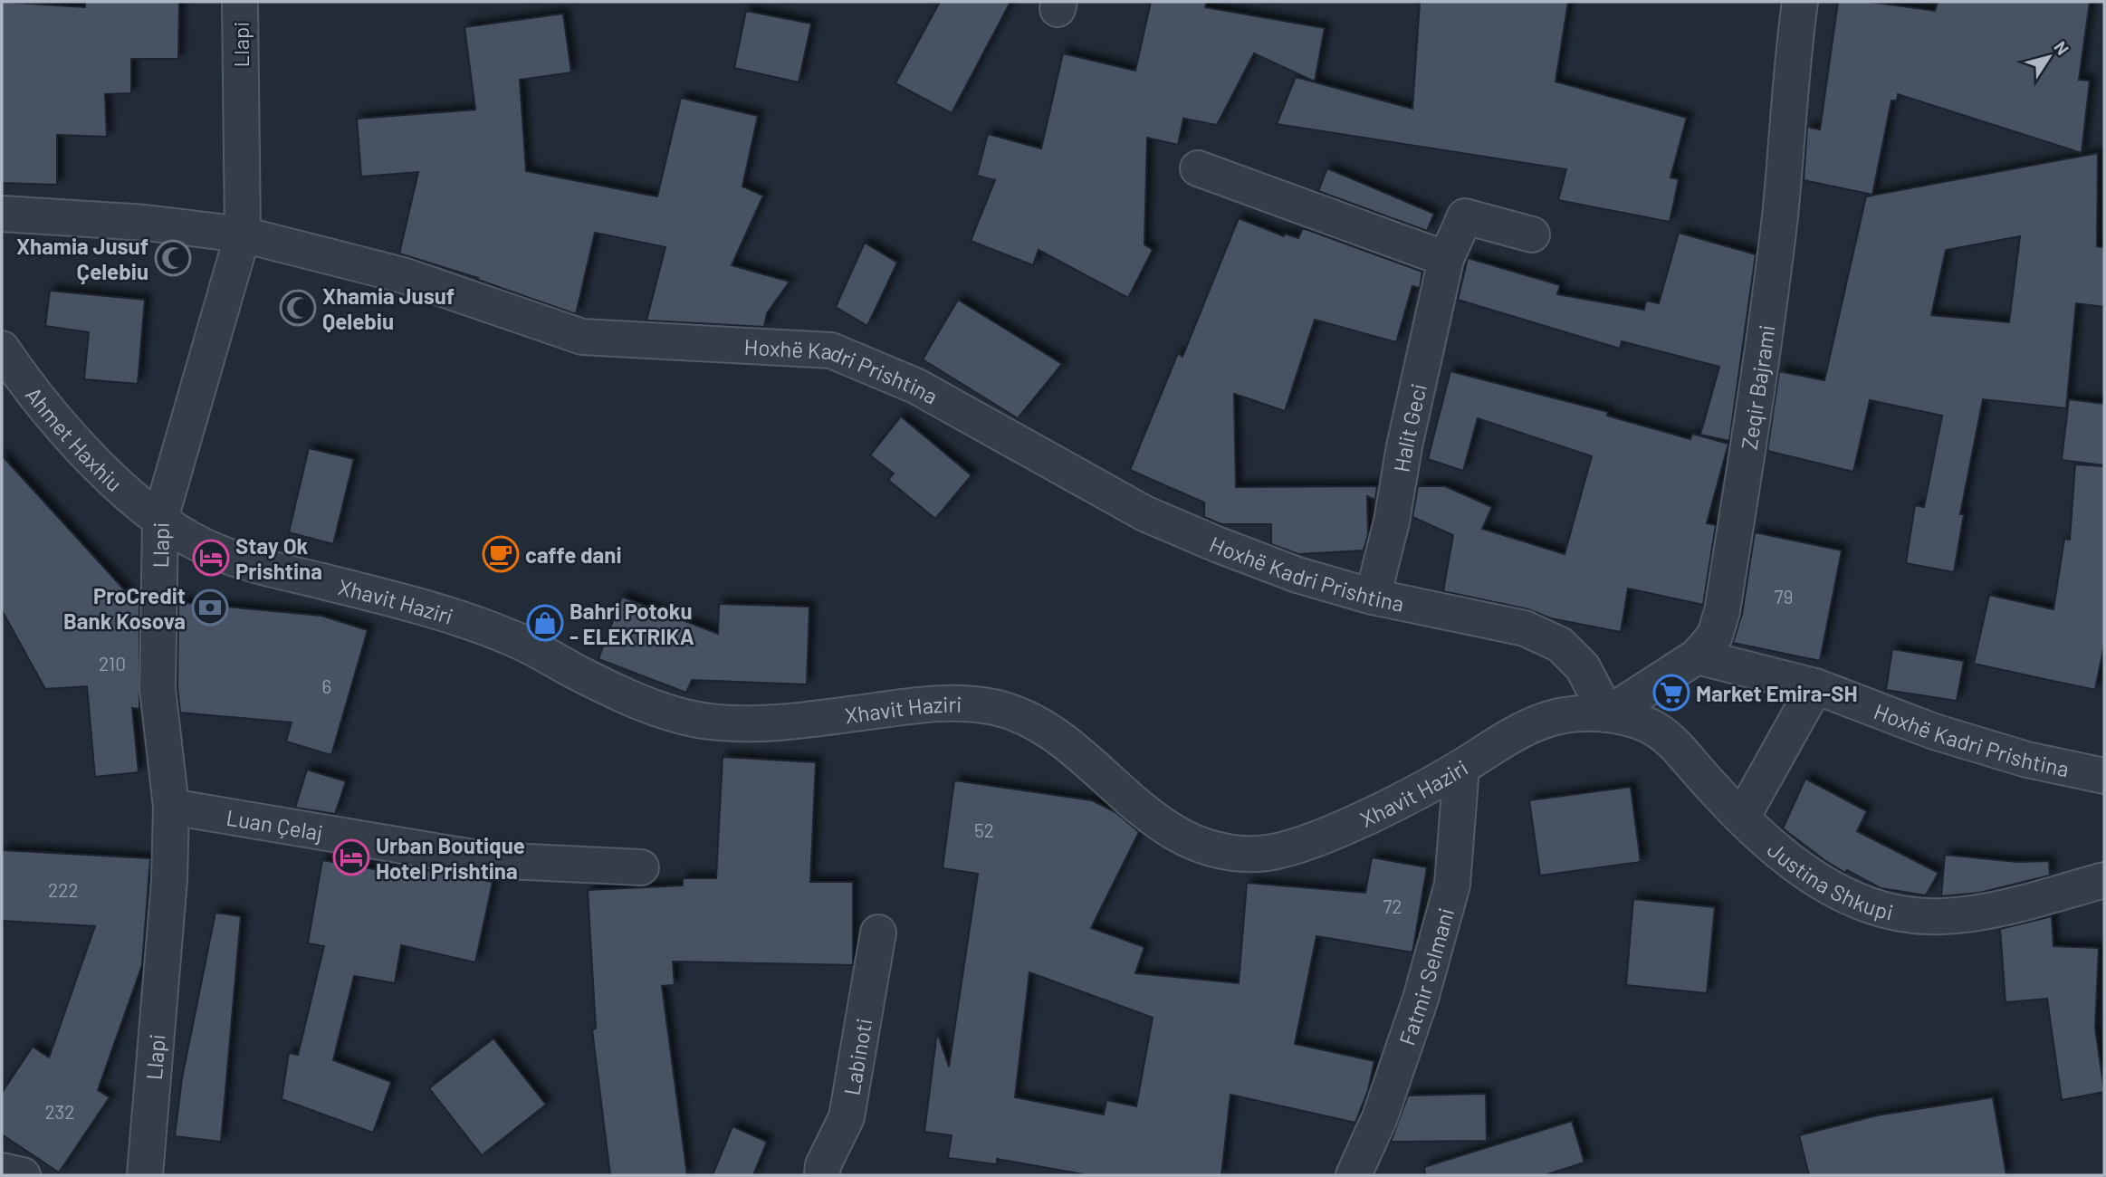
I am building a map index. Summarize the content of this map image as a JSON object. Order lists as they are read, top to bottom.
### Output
{
  "streets": {
    "street": [
      "Llapi",
      "Hoxhë Kadri Prishtina",
      "Zeqir Bajrami",
      "Halit Geci",
      "Ahmet Haxhiu",
      "Xhavit Haziri",
      "Luan Çelaj",
      "Justina Shkupi",
      "Fatmir Selmani",
      "Labinoti"
    ]
  },
  "crossings": [
    ["Llapi", "Hoxhë Kadri Prishtina"],
    ["Llapi", "Ahmet Haxhiu"],
    ["Llapi", "Xhavit Haziri"],
    ["Llapi", "Luan Çelaj"],
    ["Hoxhë Kadri Prishtina", "Zeqir Bajrami"],
    ["Hoxhë Kadri Prishtina", "Halit Geci"],
    ["Hoxhë Kadri Prishtina", "Xhavit Haziri"],
    ["Hoxhë Kadri Prishtina", "Justina Shkupi"],
    ["Zeqir Bajrami", "Xhavit Haziri"],
    ["Zeqir Bajrami", "Justina Shkupi"],
    ["Ahmet Haxhiu", "Xhavit Haziri"],
    ["Xhavit Haziri", "Justina Shkupi"],
    ["Xhavit Haziri", "Fatmir Selmani"]
  ],
  "places": {
    "mosque": ["Xhamia Jusuf Çelebiu", "Xhamia Jusuf Qelebiu"],
    "cafe": ["caffe dani"],
    "hotel": ["Stay Ok Prishtina", "Urban Boutique Hotel Prishtina"],
    "bank": ["ProCredit Bank Kosova"],
    "shop": ["Bahri Potoku - ELEKTRIKA"],
    "supermarket": ["Market Emira-SH"]
  },
  "house_numbers": [
    "79",
    "210",
    "6",
    "52",
    "222",
    "72",
    "232"
  ],
  "north": "top right"
}
